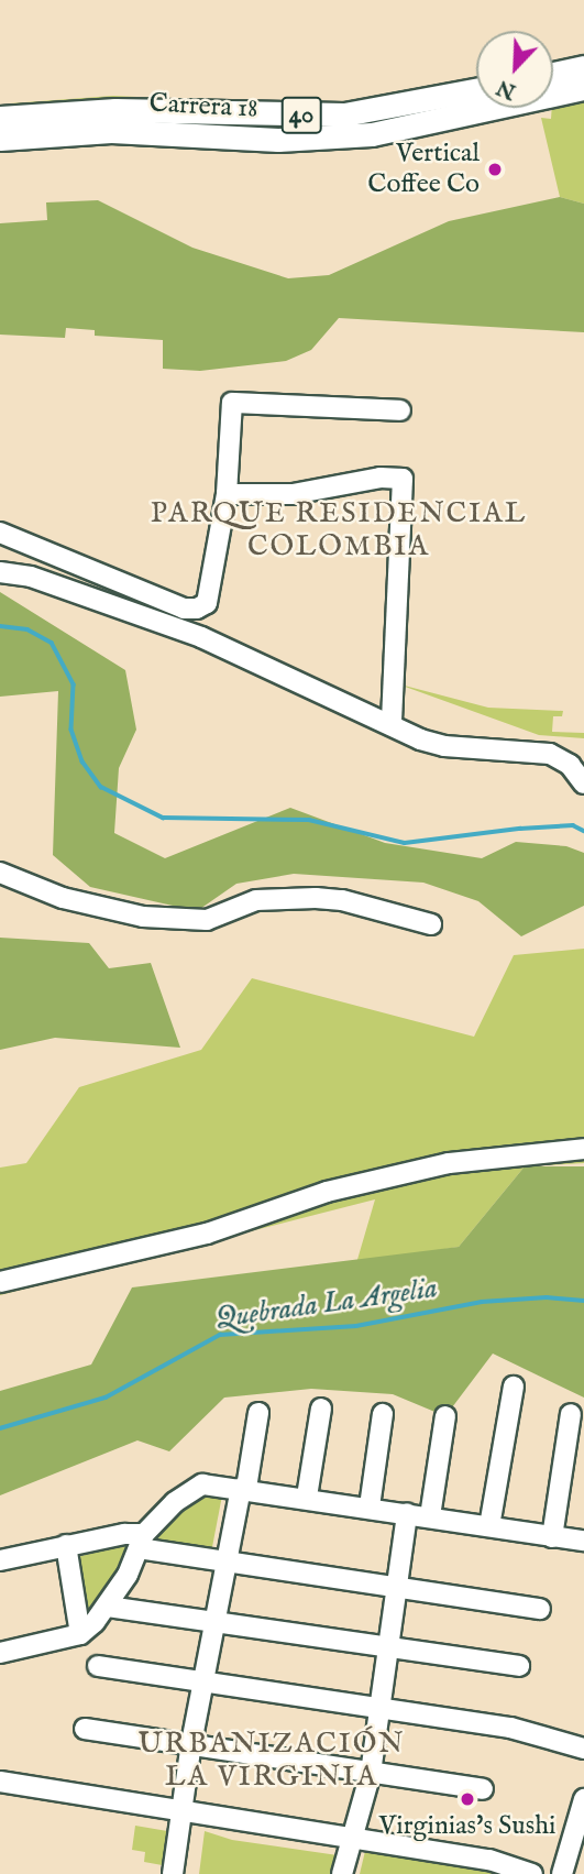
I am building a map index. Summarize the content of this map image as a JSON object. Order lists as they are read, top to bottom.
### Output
{
  "streets": {
    "main road": ["Carrera 18", "40"]
  },
  "districts": ["PARQUE RESIDENCIAL COLOMBIA", "URBANIZACIÓN LA VIRGINIA"],
  "water": ["Quebrada La Argelia"],
  "places": ["Vertical Coffee Co", "Virginias's Sushi"],
  "north": "bottom left"
}
